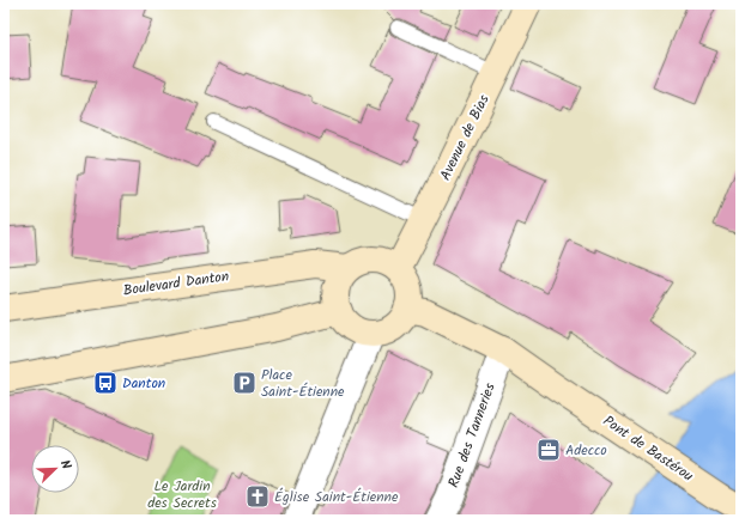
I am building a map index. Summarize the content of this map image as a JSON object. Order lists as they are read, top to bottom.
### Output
{
  "streets": {
    "main road": ["Avenue de Bias", "Boulevard Danton", "Pont de Bastérou"],
    "street": ["Rue des Tanneries"]
  },
  "crossings": [
    ["Avenue de Bias", "Boulevard Danton"],
    ["Avenue de Bias", "Pont de Bastérou"],
    ["Boulevard Danton", "Pont de Bastérou"],
    ["Rue des Tanneries", "Pont de Bastérou"]
  ],
  "parks": ["Le Jardin des Secrets"],
  "places": {
    "bus stop": ["Danton"],
    "parking": ["Place Saint-Étienne"],
    "office": ["Adecco"],
    "church": ["Église Saint-Étienne"]
  },
  "north": "top right"
}
